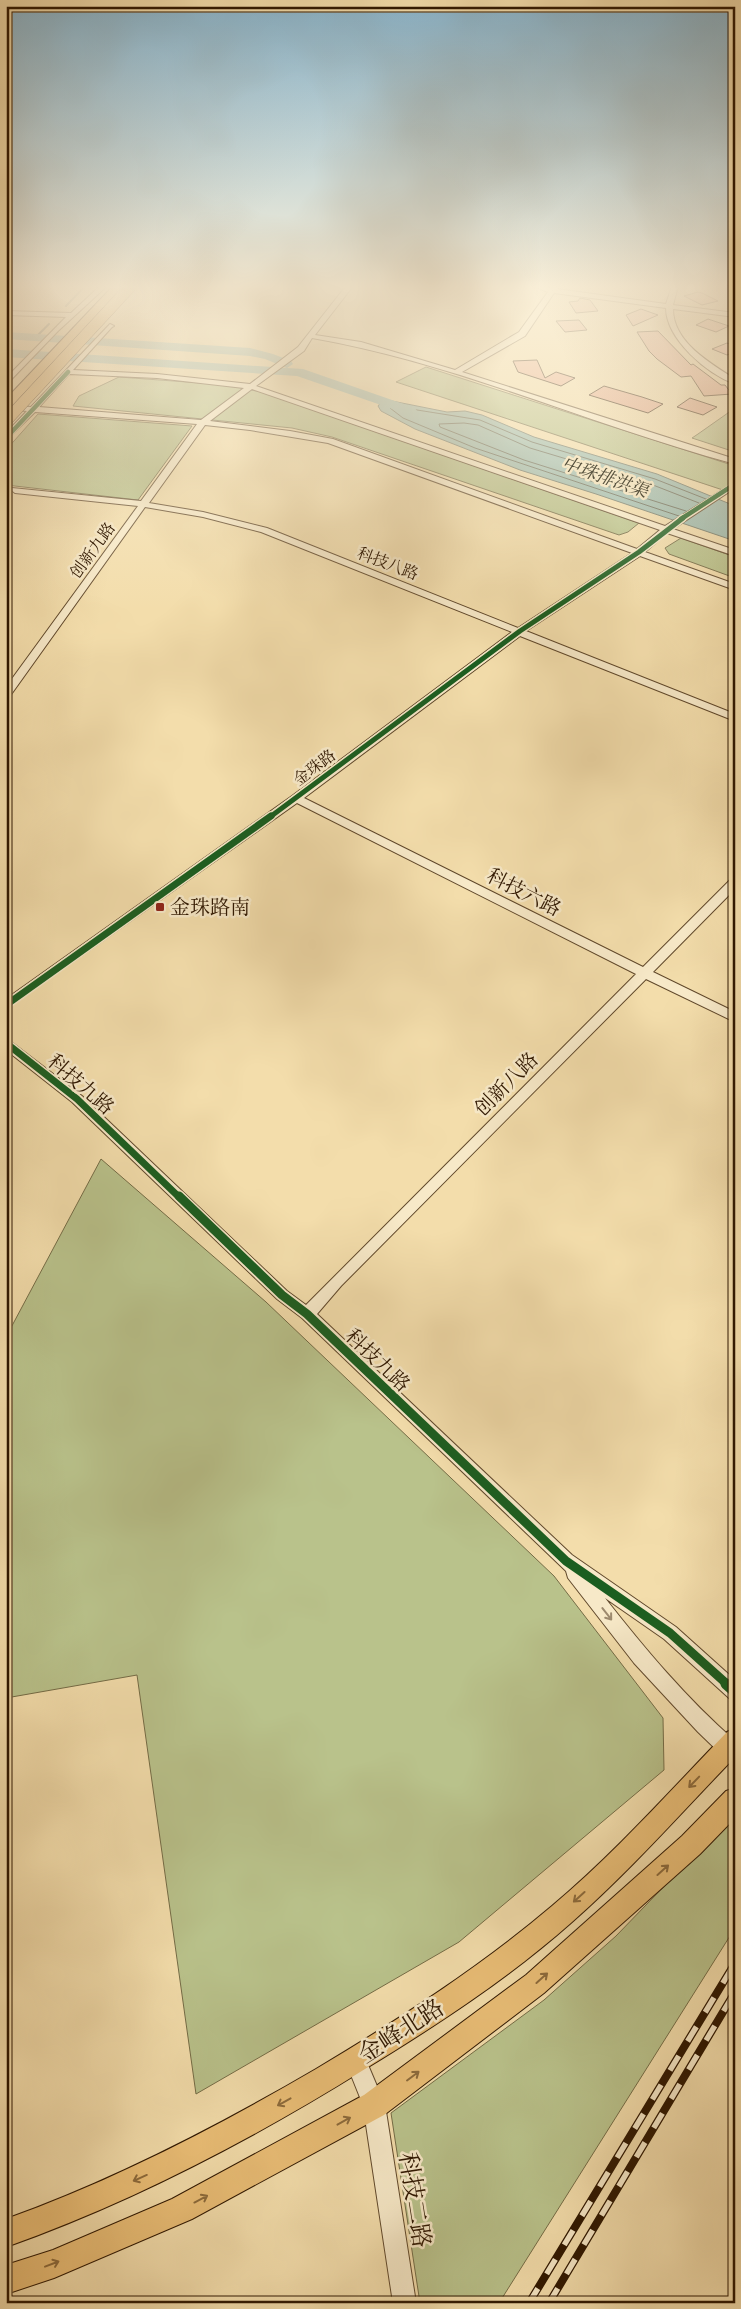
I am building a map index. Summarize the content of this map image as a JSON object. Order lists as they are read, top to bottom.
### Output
{
  "streets": {
    "main road": ["金峰北路"],
    "street": [
      "创新九路",
      "科技八路",
      "金珠路",
      "科技六路",
      "科技九路",
      "创新八路",
      "科技二路"
    ]
  },
  "crossings": [
    ["创新九路", "科技八路"],
    ["科技八路", "金珠路"],
    ["金珠路", "科技六路"],
    ["科技六路", "创新八路"],
    ["科技九路", "创新八路"],
    ["科技九路", "金峰北路"],
    ["金峰北路", "科技二路"]
  ],
  "water": ["中珠排洪渠"],
  "places": {
    "transit": ["金珠路南"]
  }
}
